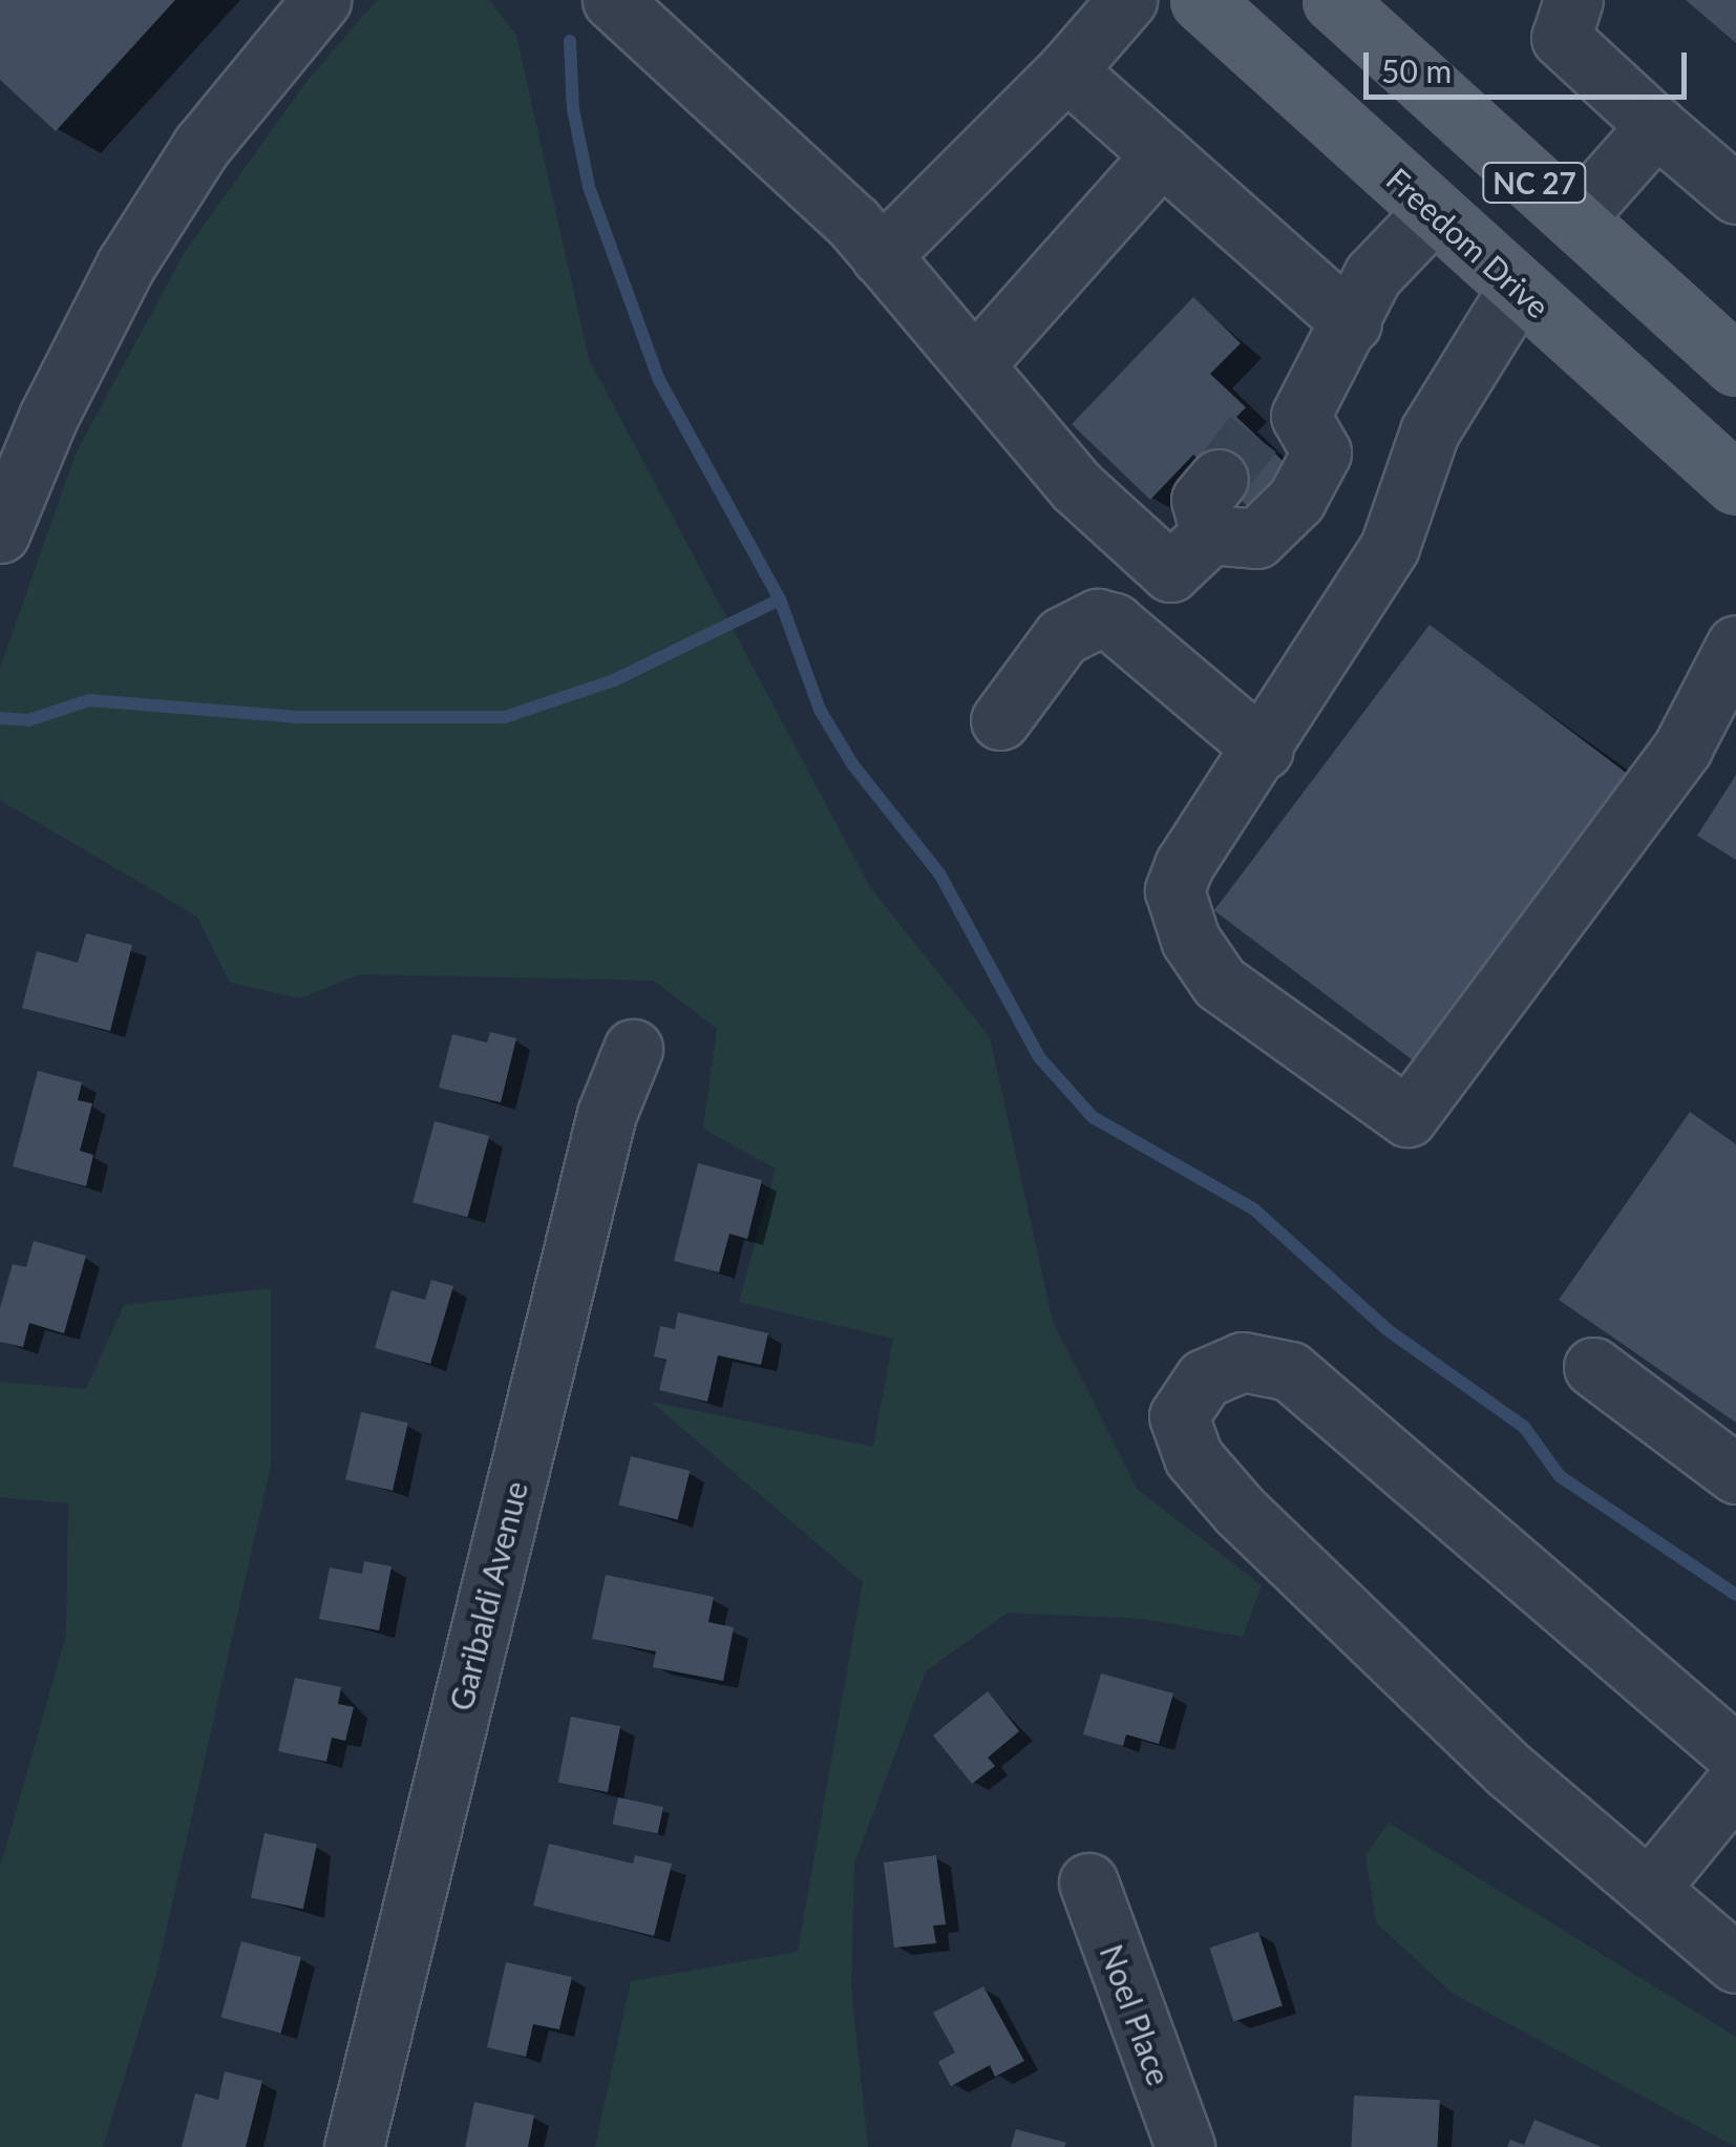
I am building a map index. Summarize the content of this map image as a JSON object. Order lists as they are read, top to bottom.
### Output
{
  "streets": {
    "main road": ["NC 27", "Freedom Drive"],
    "street": ["Garibaldi Avenue", "Noel Place"]
  },
  "scale_bar": "50 m"
}
